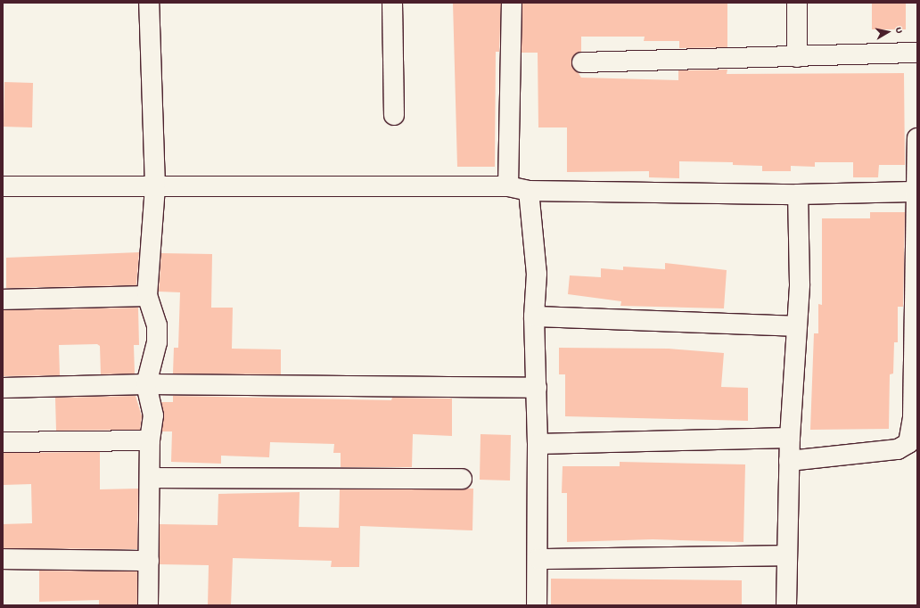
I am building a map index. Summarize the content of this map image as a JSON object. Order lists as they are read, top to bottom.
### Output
{
  "north": "right"
}
